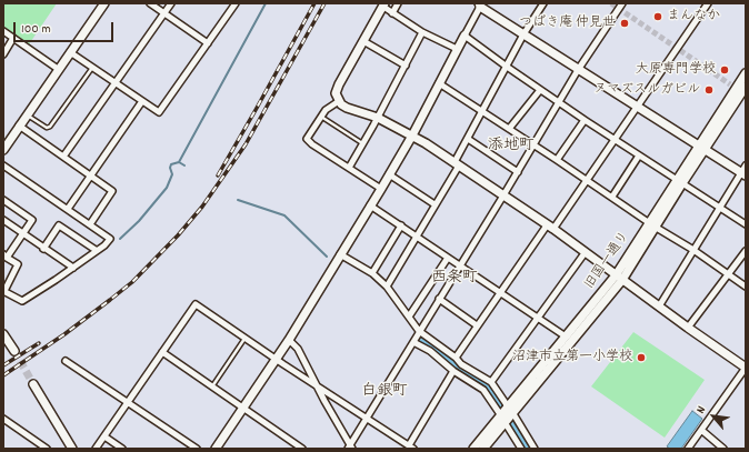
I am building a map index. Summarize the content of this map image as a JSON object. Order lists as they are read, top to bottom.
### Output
{
  "streets": {
    "street": ["旧国一通り"]
  },
  "districts": ["添地町", "西条町", "白銀町"],
  "places": [
    "まんなか",
    "つばき庵 仲見世",
    "大原専門学校",
    "ヌマズスルガビル",
    "沼津市立第一小学校"
  ],
  "scale_bar": "100 m",
  "north": "top left"
}
